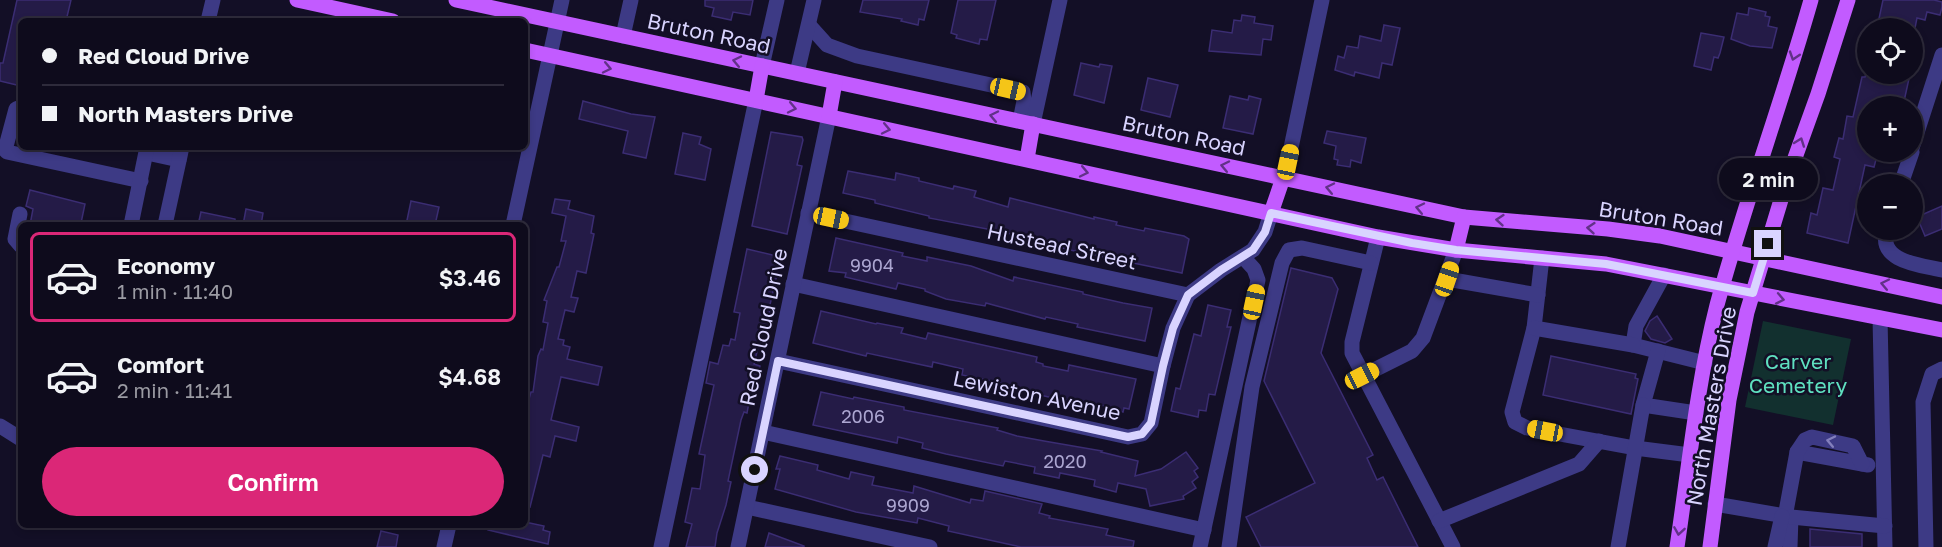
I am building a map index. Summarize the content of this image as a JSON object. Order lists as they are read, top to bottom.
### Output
{
  "streets": {
    "main road": ["Bruton Road", "North Masters Drive"],
    "street": ["Hustead Street", "Red Cloud Drive", "Lewiston Avenue"]
  },
  "crossings": [
    ["Bruton Road", "North Masters Drive"],
    ["Hustead Street", "Red Cloud Drive"],
    ["Hustead Street", "Lewiston Avenue"],
    ["Red Cloud Drive", "Lewiston Avenue"]
  ],
  "parks": ["Carver Cemetery"],
  "house_numbers": [
    "9904",
    "2006",
    "2020",
    "9909"
  ],
  "page": {
    "map_buttons": ["+", "−"],
    "banner": ["Red Cloud Drive", "North Masters Drive"],
    "bubble": "2 min",
    "list": [
      {
        "name": "Economy",
        "note": "1 min · 11:40",
        "value": "$3.46"
      },
      {
        "name": "Comfort",
        "note": "2 min · 11:41",
        "value": "$4.68"
      }
    ],
    "buttons": "Confirm"
  }
}
